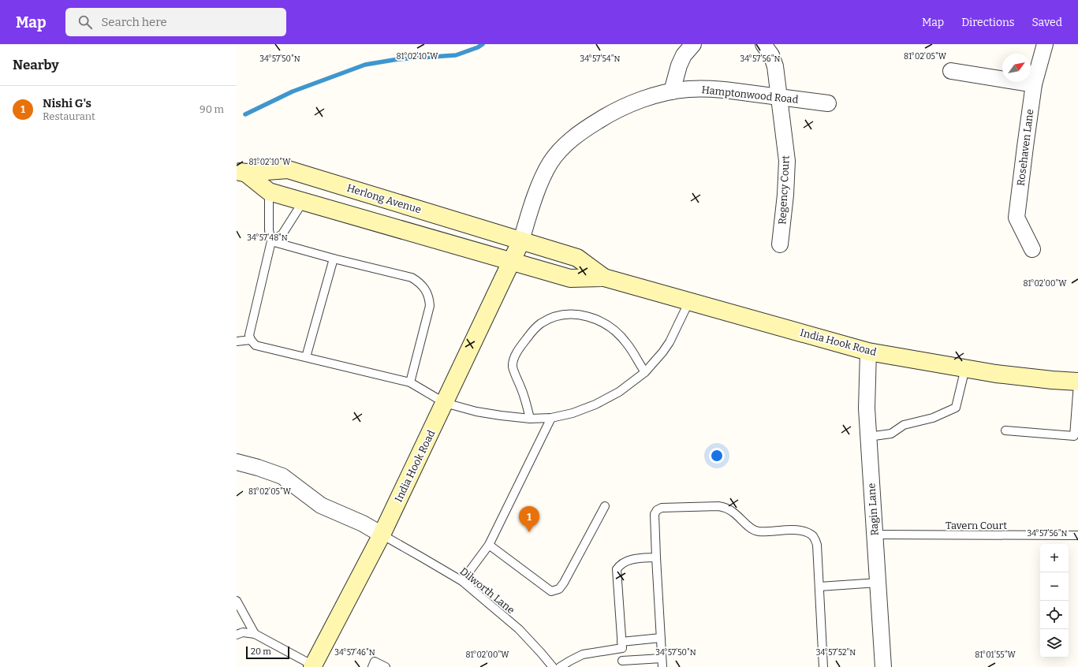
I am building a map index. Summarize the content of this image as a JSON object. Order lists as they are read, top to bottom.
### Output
{
  "streets": {
    "street": [
      "Hamptonwood Road",
      "Rosehaven Lane",
      "Regency Court",
      "Herlong Avenue",
      "India Hook Road",
      "Ragin Lane"
    ],
    "lane": ["Tavern Court", "Dilworth Lane"]
  },
  "crossings": [
    ["Hamptonwood Road", "Regency Court"],
    ["Hamptonwood Road", "Herlong Avenue"],
    ["Hamptonwood Road", "India Hook Road"],
    ["Herlong Avenue", "India Hook Road"],
    ["India Hook Road", "Ragin Lane"],
    ["India Hook Road", "Dilworth Lane"],
    ["Ragin Lane", "Tavern Court"]
  ],
  "scale_bar": "20 m",
  "north": "top right",
  "page": {
    "header": "Map",
    "search": "Search here",
    "nav": ["Map", "Directions", "Saved"],
    "heading": "Nearby",
    "list": [
      {
        "mark": "1",
        "name": "Nishi G's",
        "note": "Restaurant",
        "value": "90 m"
      }
    ],
    "pins": "1",
    "map_buttons": ["+", "−"],
    "scale": "20 m"
  },
  "coordinates": [
    "81°02'10\"W",
    "81°02'05\"W",
    "34°57'56\"N",
    "34°57'50\"N",
    "34°57'54\"N",
    "34°57'48\"N",
    "81°02'00\"W",
    "34°57'46\"N",
    "34°57'52\"N",
    "81°01'55\"W"
  ]
}
